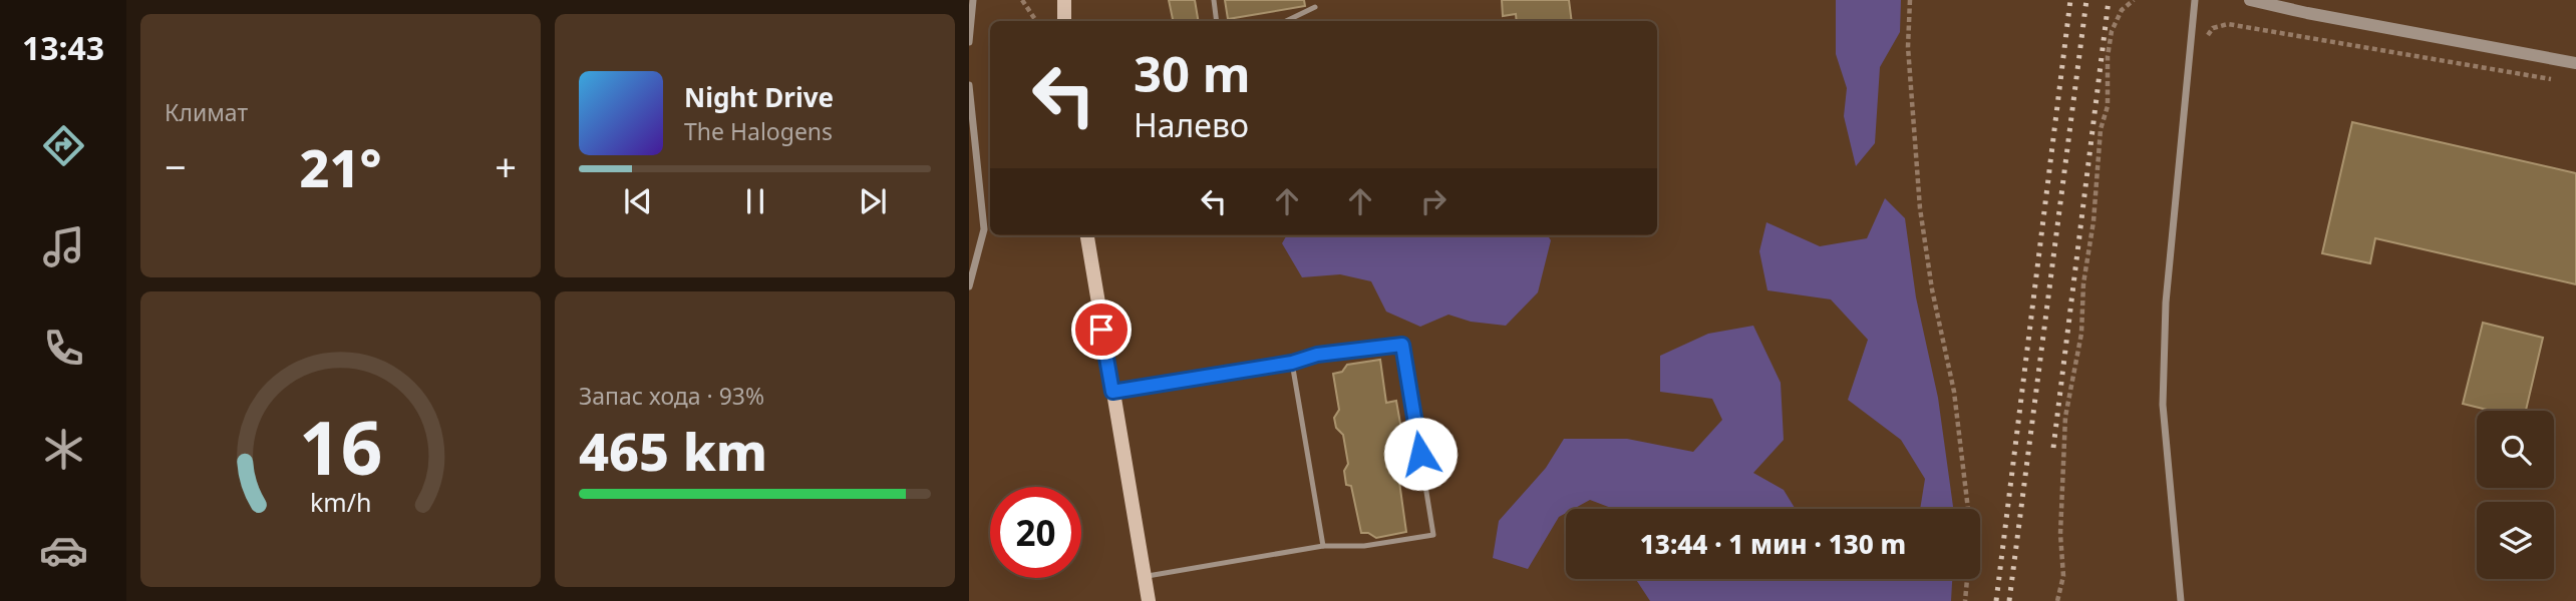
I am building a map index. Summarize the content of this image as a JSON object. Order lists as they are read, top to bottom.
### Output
{
  "page": {
    "tabs": "13:43",
    "tile": [
      "Климат",
      ["Запас хода · 93%", "465 km"]
    ],
    "turn": ["30 m", "Налево"],
    "song": ["Night Drive", "The Halogens"],
    "heat": ["−", "21°", "+"],
    "limit": "20",
    "trip": "13:44 · 1 мин · 130 m",
    "gauge": ["16", "km/h"]
  }
}
